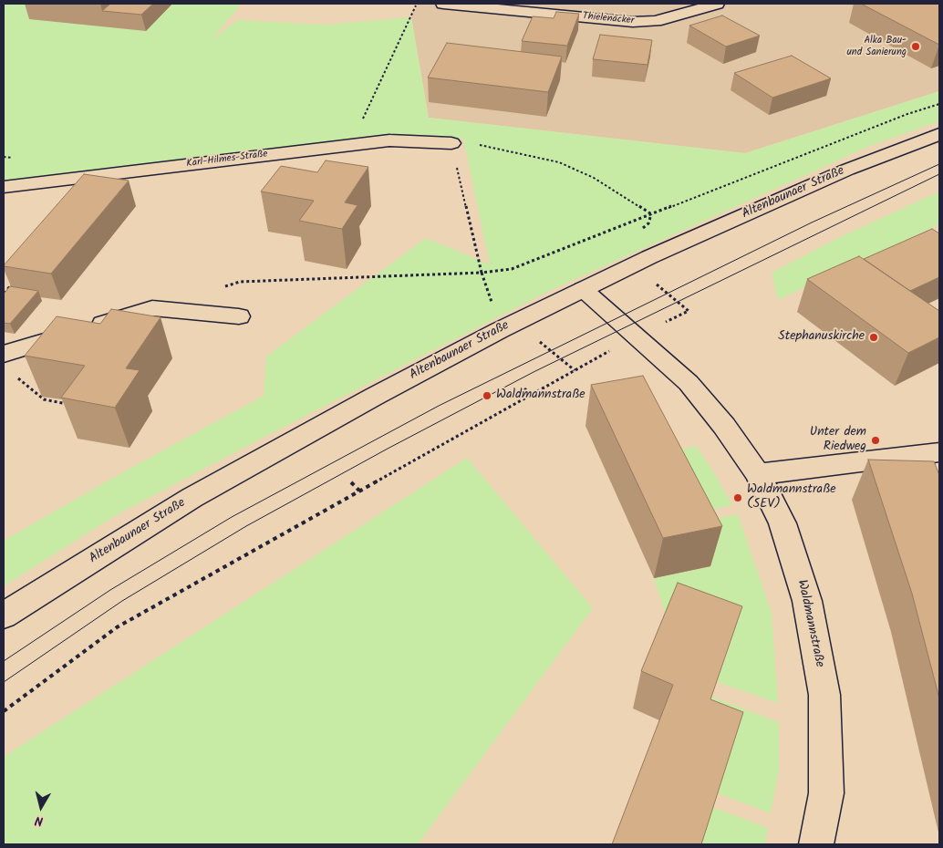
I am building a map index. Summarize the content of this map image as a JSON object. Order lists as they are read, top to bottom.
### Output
{
  "streets": {
    "street": [
      "Thielenäcker",
      "Karl-Hilmes-Straße",
      "Altenbaunaer Straße",
      "Waldmannstraße"
    ]
  },
  "crossings": [
    ["Altenbaunaer Straße", "Waldmannstraße"]
  ],
  "places": [
    "Alka Bau- und Sanierung",
    "Stephanuskirche",
    "Waldmannstraße",
    "Unter dem Riedweg",
    "Waldmannstraße (SEV)"
  ],
  "north": "bottom"
}
